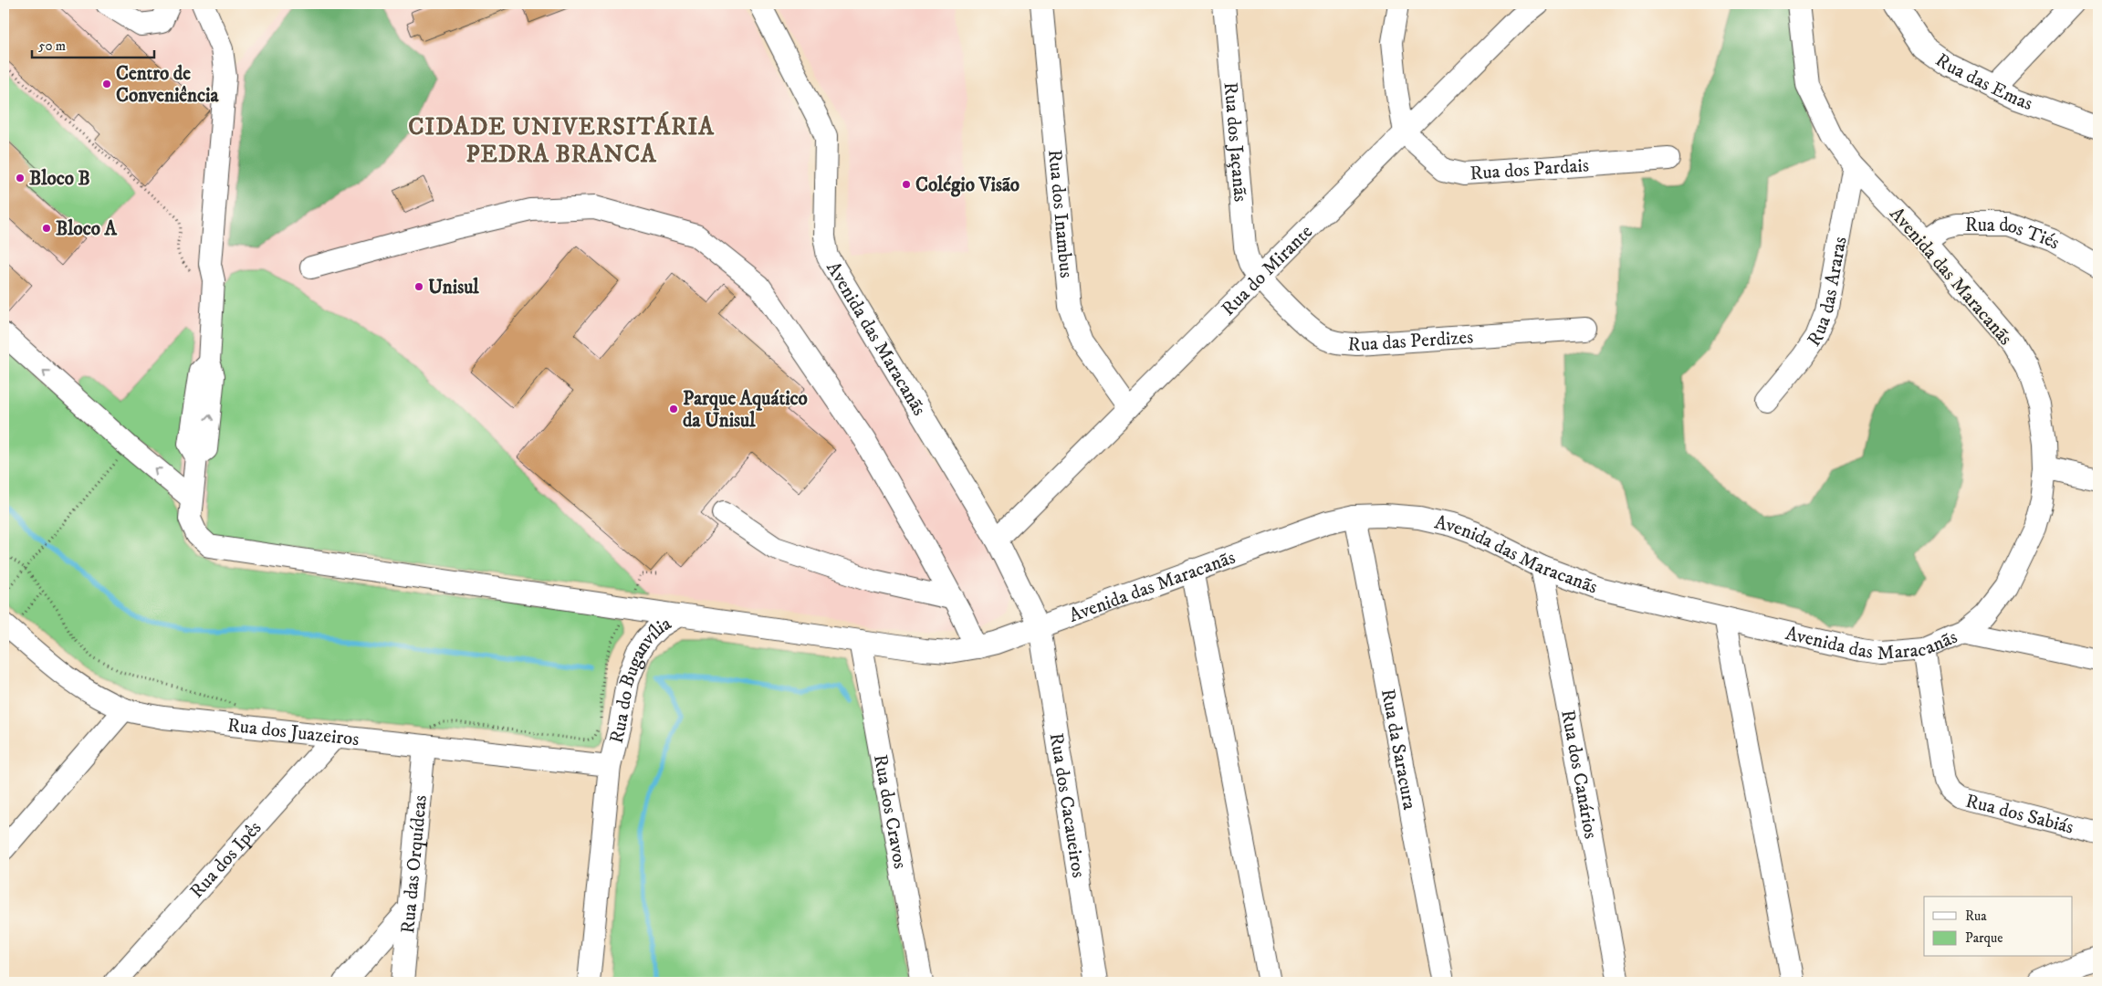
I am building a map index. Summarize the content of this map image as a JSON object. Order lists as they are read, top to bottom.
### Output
{
  "streets": {
    "street": [
      "Rua das Emas",
      "Rua dos Jaçanãs",
      "Rua dos Pardais",
      "Rua dos Inambus",
      "Rua dos Tiés",
      "Rua do Mirante",
      "Avenida das Maracanãs",
      "Rua das Araras",
      "Rua das Perdizes",
      "Rua do Buganvília",
      "Rua dos Juazeiros",
      "Rua da Saracura",
      "Rua dos Canários",
      "Rua dos Cacaueiros",
      "Rua dos Cravos",
      "Rua dos Sabiás",
      "Rua dos Ipês",
      "Rua das Orquídeas"
    ]
  },
  "crossings": [
    ["Rua dos Jaçanãs", "Rua do Mirante"],
    ["Rua dos Jaçanãs", "Rua das Perdizes"],
    ["Rua dos Pardais", "Rua do Mirante"],
    ["Rua dos Inambus", "Rua do Mirante"],
    ["Rua dos Tiés", "Avenida das Maracanãs"],
    ["Rua do Mirante", "Avenida das Maracanãs"],
    ["Rua do Mirante", "Rua das Perdizes"],
    ["Avenida das Maracanãs", "Rua das Araras"],
    ["Avenida das Maracanãs", "Rua do Buganvília"],
    ["Avenida das Maracanãs", "Rua da Saracura"],
    ["Avenida das Maracanãs", "Rua dos Canários"],
    ["Avenida das Maracanãs", "Rua dos Cacaueiros"],
    ["Avenida das Maracanãs", "Rua dos Sabiás"],
    ["Rua do Buganvília", "Rua dos Juazeiros"],
    ["Rua do Buganvília", "Rua dos Cacaueiros"],
    ["Rua do Buganvília", "Rua dos Cravos"],
    ["Rua dos Juazeiros", "Rua dos Ipês"],
    ["Rua dos Juazeiros", "Rua das Orquídeas"]
  ],
  "districts": ["CIDADE UNIVERSITÁRIA PEDRA BRANCA"],
  "places": [
    "Centro de Conveniência",
    "Bloco B",
    "Colégio Visão",
    "Bloco A",
    "Unisul",
    "Parque Aquático da Unisul"
  ],
  "legend": ["Rua", "Parque"],
  "scale_bar": "50 m"
}
